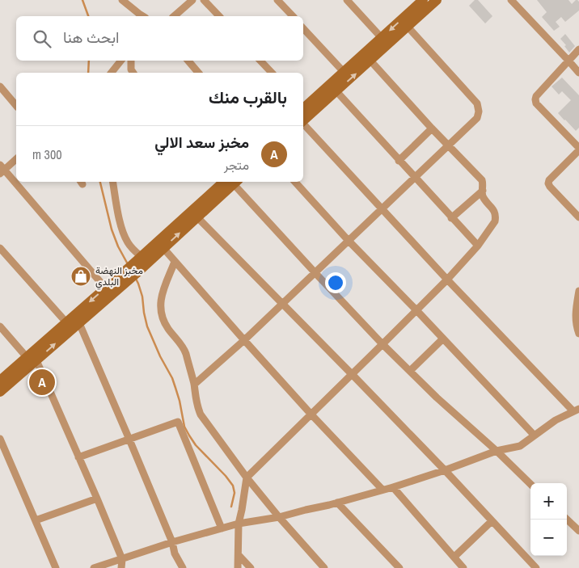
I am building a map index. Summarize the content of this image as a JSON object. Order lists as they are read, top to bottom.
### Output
{
  "places": {
    "shop": ["مخبز النهضة البلدي"]
  },
  "page": {
    "search": "ابحث هنا",
    "heading": "بالقرب منك",
    "list": [
      {
        "mark": "A",
        "name": "مخبز سعد الالي",
        "note": "متجر",
        "value": "300 m"
      }
    ],
    "pins": "A",
    "map_buttons": ["+", "−"]
  }
}
